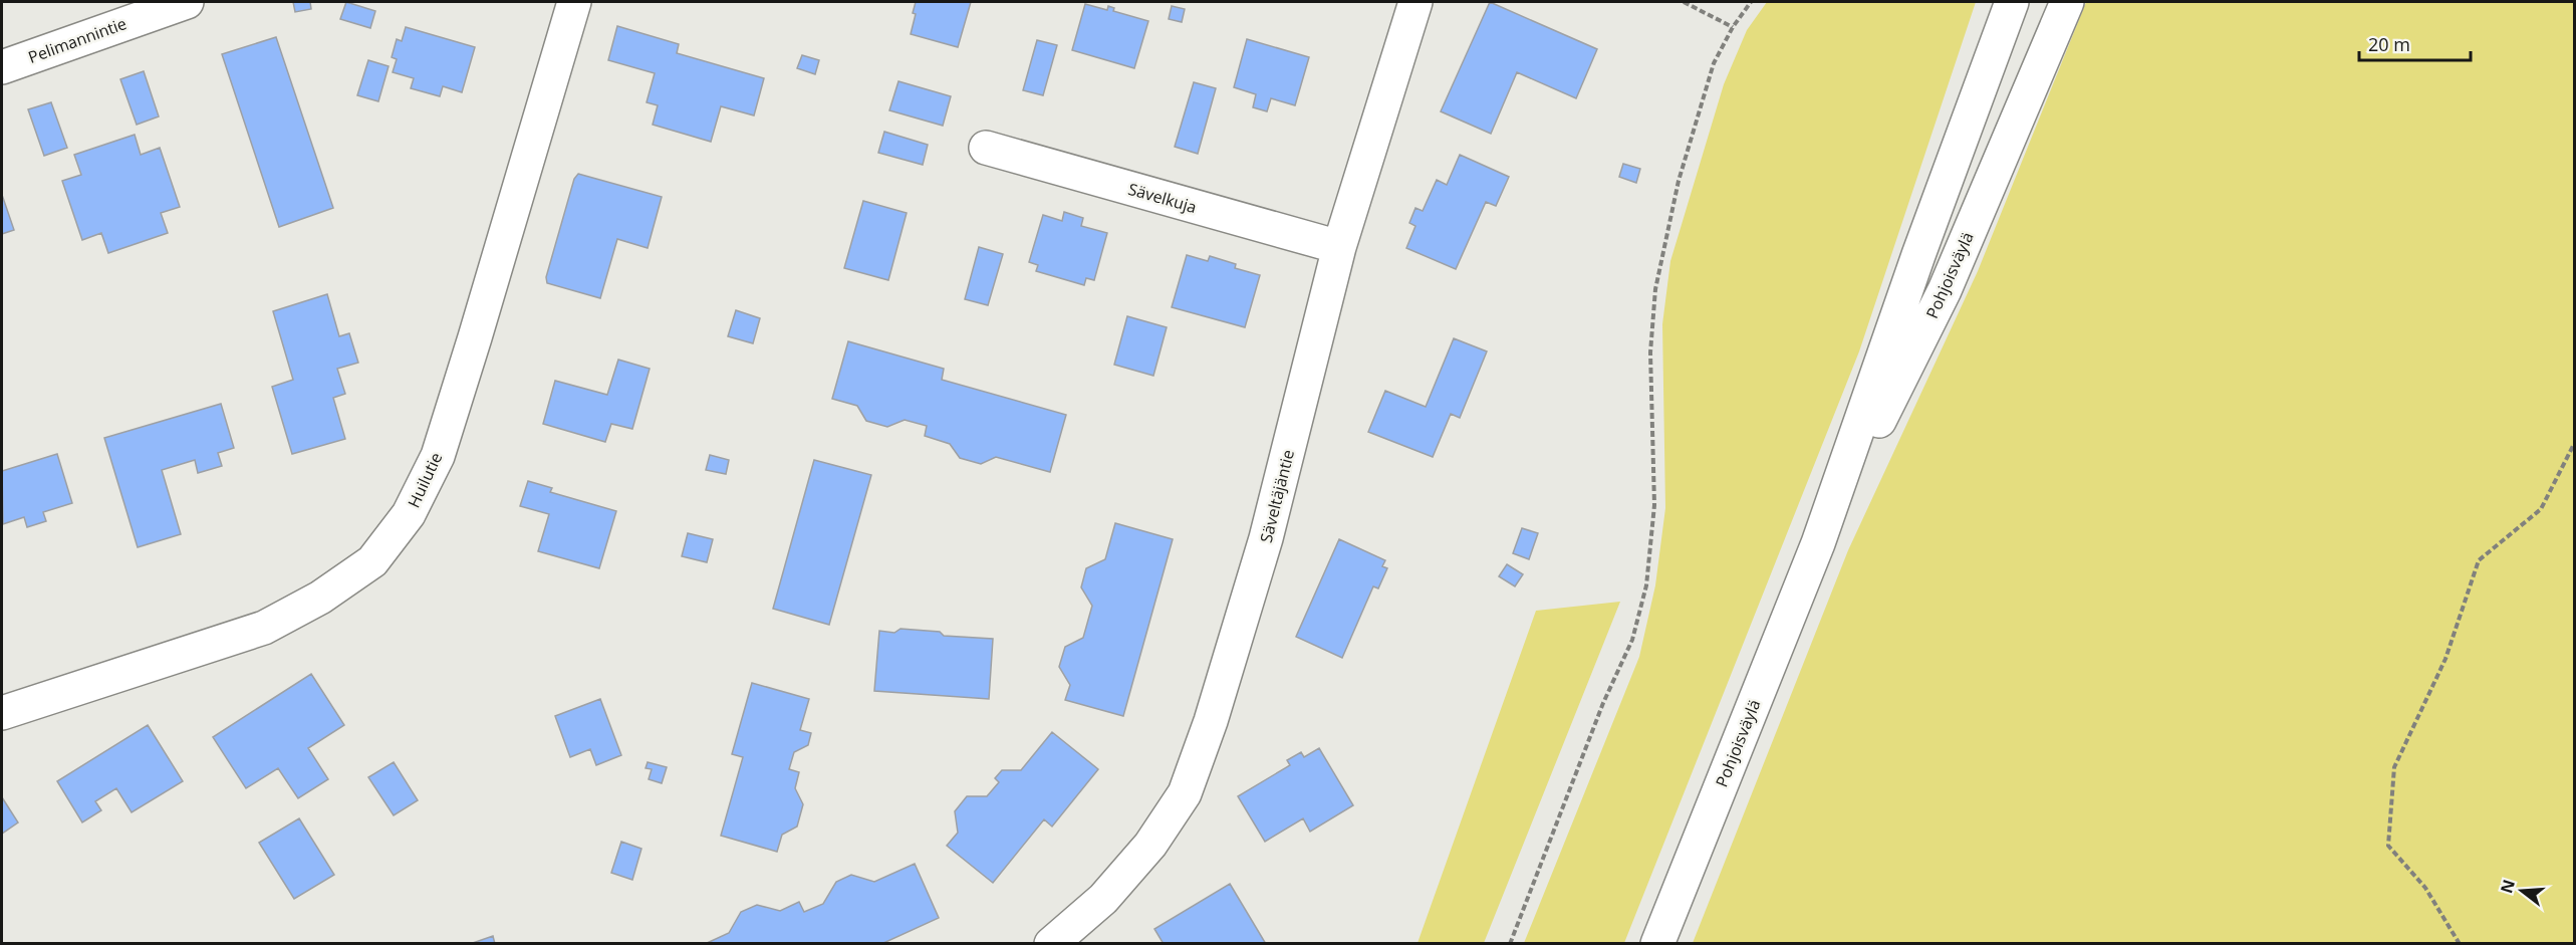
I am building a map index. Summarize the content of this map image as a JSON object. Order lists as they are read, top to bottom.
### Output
{
  "streets": {
    "street": [
      "Pelimannintie",
      "Sävelkuja",
      "Pohjoisväylä",
      "Huilutie",
      "Säveltäjäntie"
    ]
  },
  "crossings": [
    ["Sävelkuja", "Säveltäjäntie"]
  ],
  "scale_bar": "20 m",
  "north": "left"
}
